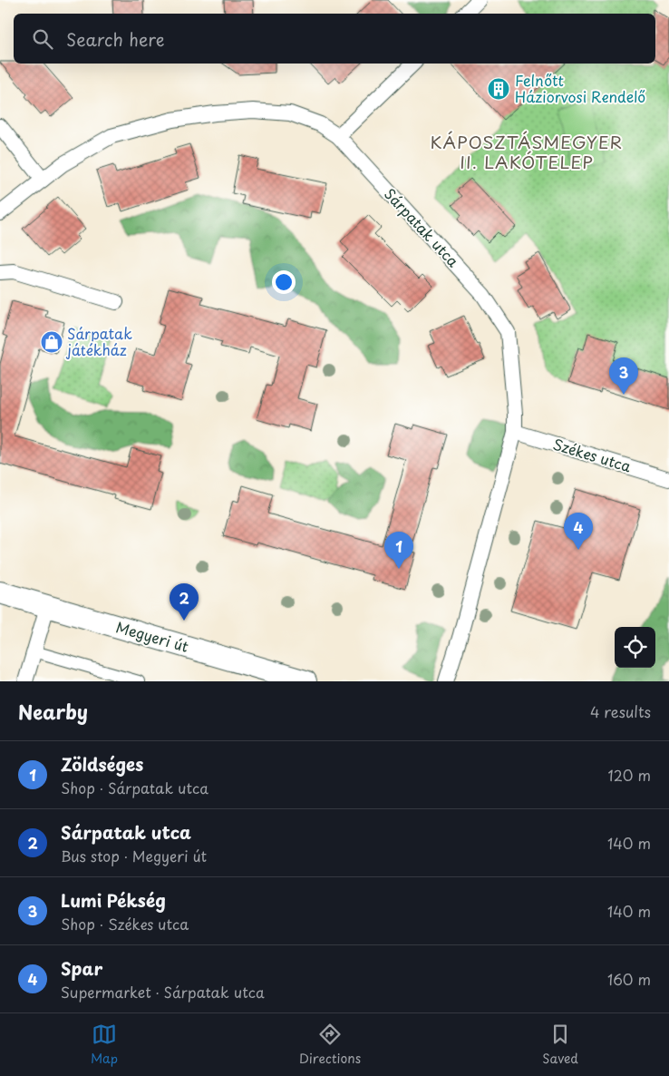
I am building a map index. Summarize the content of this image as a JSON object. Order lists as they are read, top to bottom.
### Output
{
  "streets": {
    "main road": ["Megyeri út"],
    "street": ["Sárpatak utca", "Székes utca"]
  },
  "crossings": [
    ["Sárpatak utca", "Székes utca"]
  ],
  "districts": ["KÁPOSZTÁSMEGYER II. LAKÓTELEP"],
  "places": {
    "building": ["Felnőtt Háziorvosi Rendelő"],
    "shop": ["Sárpatak játékház"]
  },
  "page": {
    "search": "Search here",
    "pins": [
      "3",
      "4",
      "1",
      "2"
    ],
    "heading": ["Nearby", "4 results"],
    "list": [
      {
        "mark": "1",
        "name": "Zöldséges",
        "note": "Shop · Sárpatak utca",
        "value": "120 m"
      },
      {
        "mark": "2",
        "name": "Sárpatak utca",
        "note": "Bus stop · Megyeri út",
        "value": "140 m"
      },
      {
        "mark": "3",
        "name": "Lumi Pékség",
        "note": "Shop · Székes utca",
        "value": "140 m"
      },
      {
        "mark": "4",
        "name": "Spar",
        "note": "Supermarket · Sárpatak utca",
        "value": "160 m"
      }
    ],
    "nav": ["Map", "Directions", "Saved"]
  }
}
